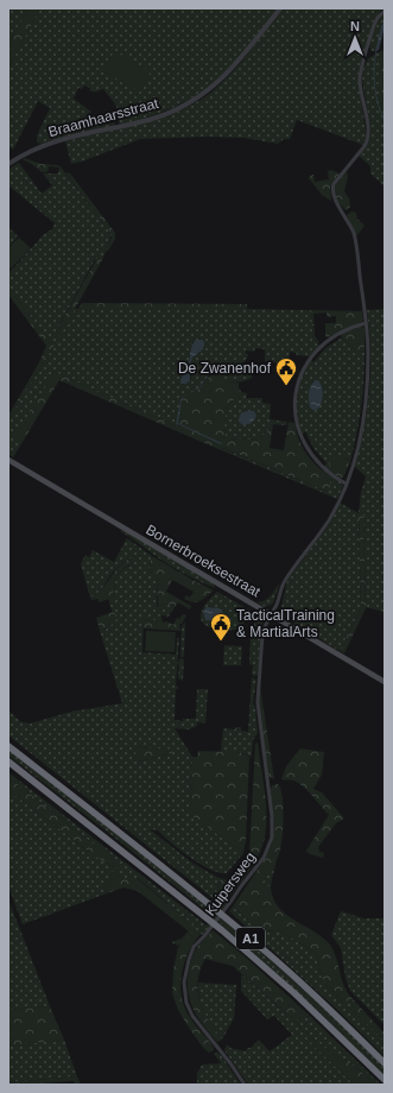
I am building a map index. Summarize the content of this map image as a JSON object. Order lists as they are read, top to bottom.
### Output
{
  "streets": {
    "highway": ["A1"],
    "main road": ["Bornerbroeksestraat"],
    "street": ["Braamhaarsstraat", "Kuipersweg"]
  },
  "crossings": [
    ["Bornerbroeksestraat", "Kuipersweg"]
  ],
  "places": {
    "public building": ["De Zwanenhof", "TacticalTraining & MartialArts"]
  },
  "north": "top"
}
